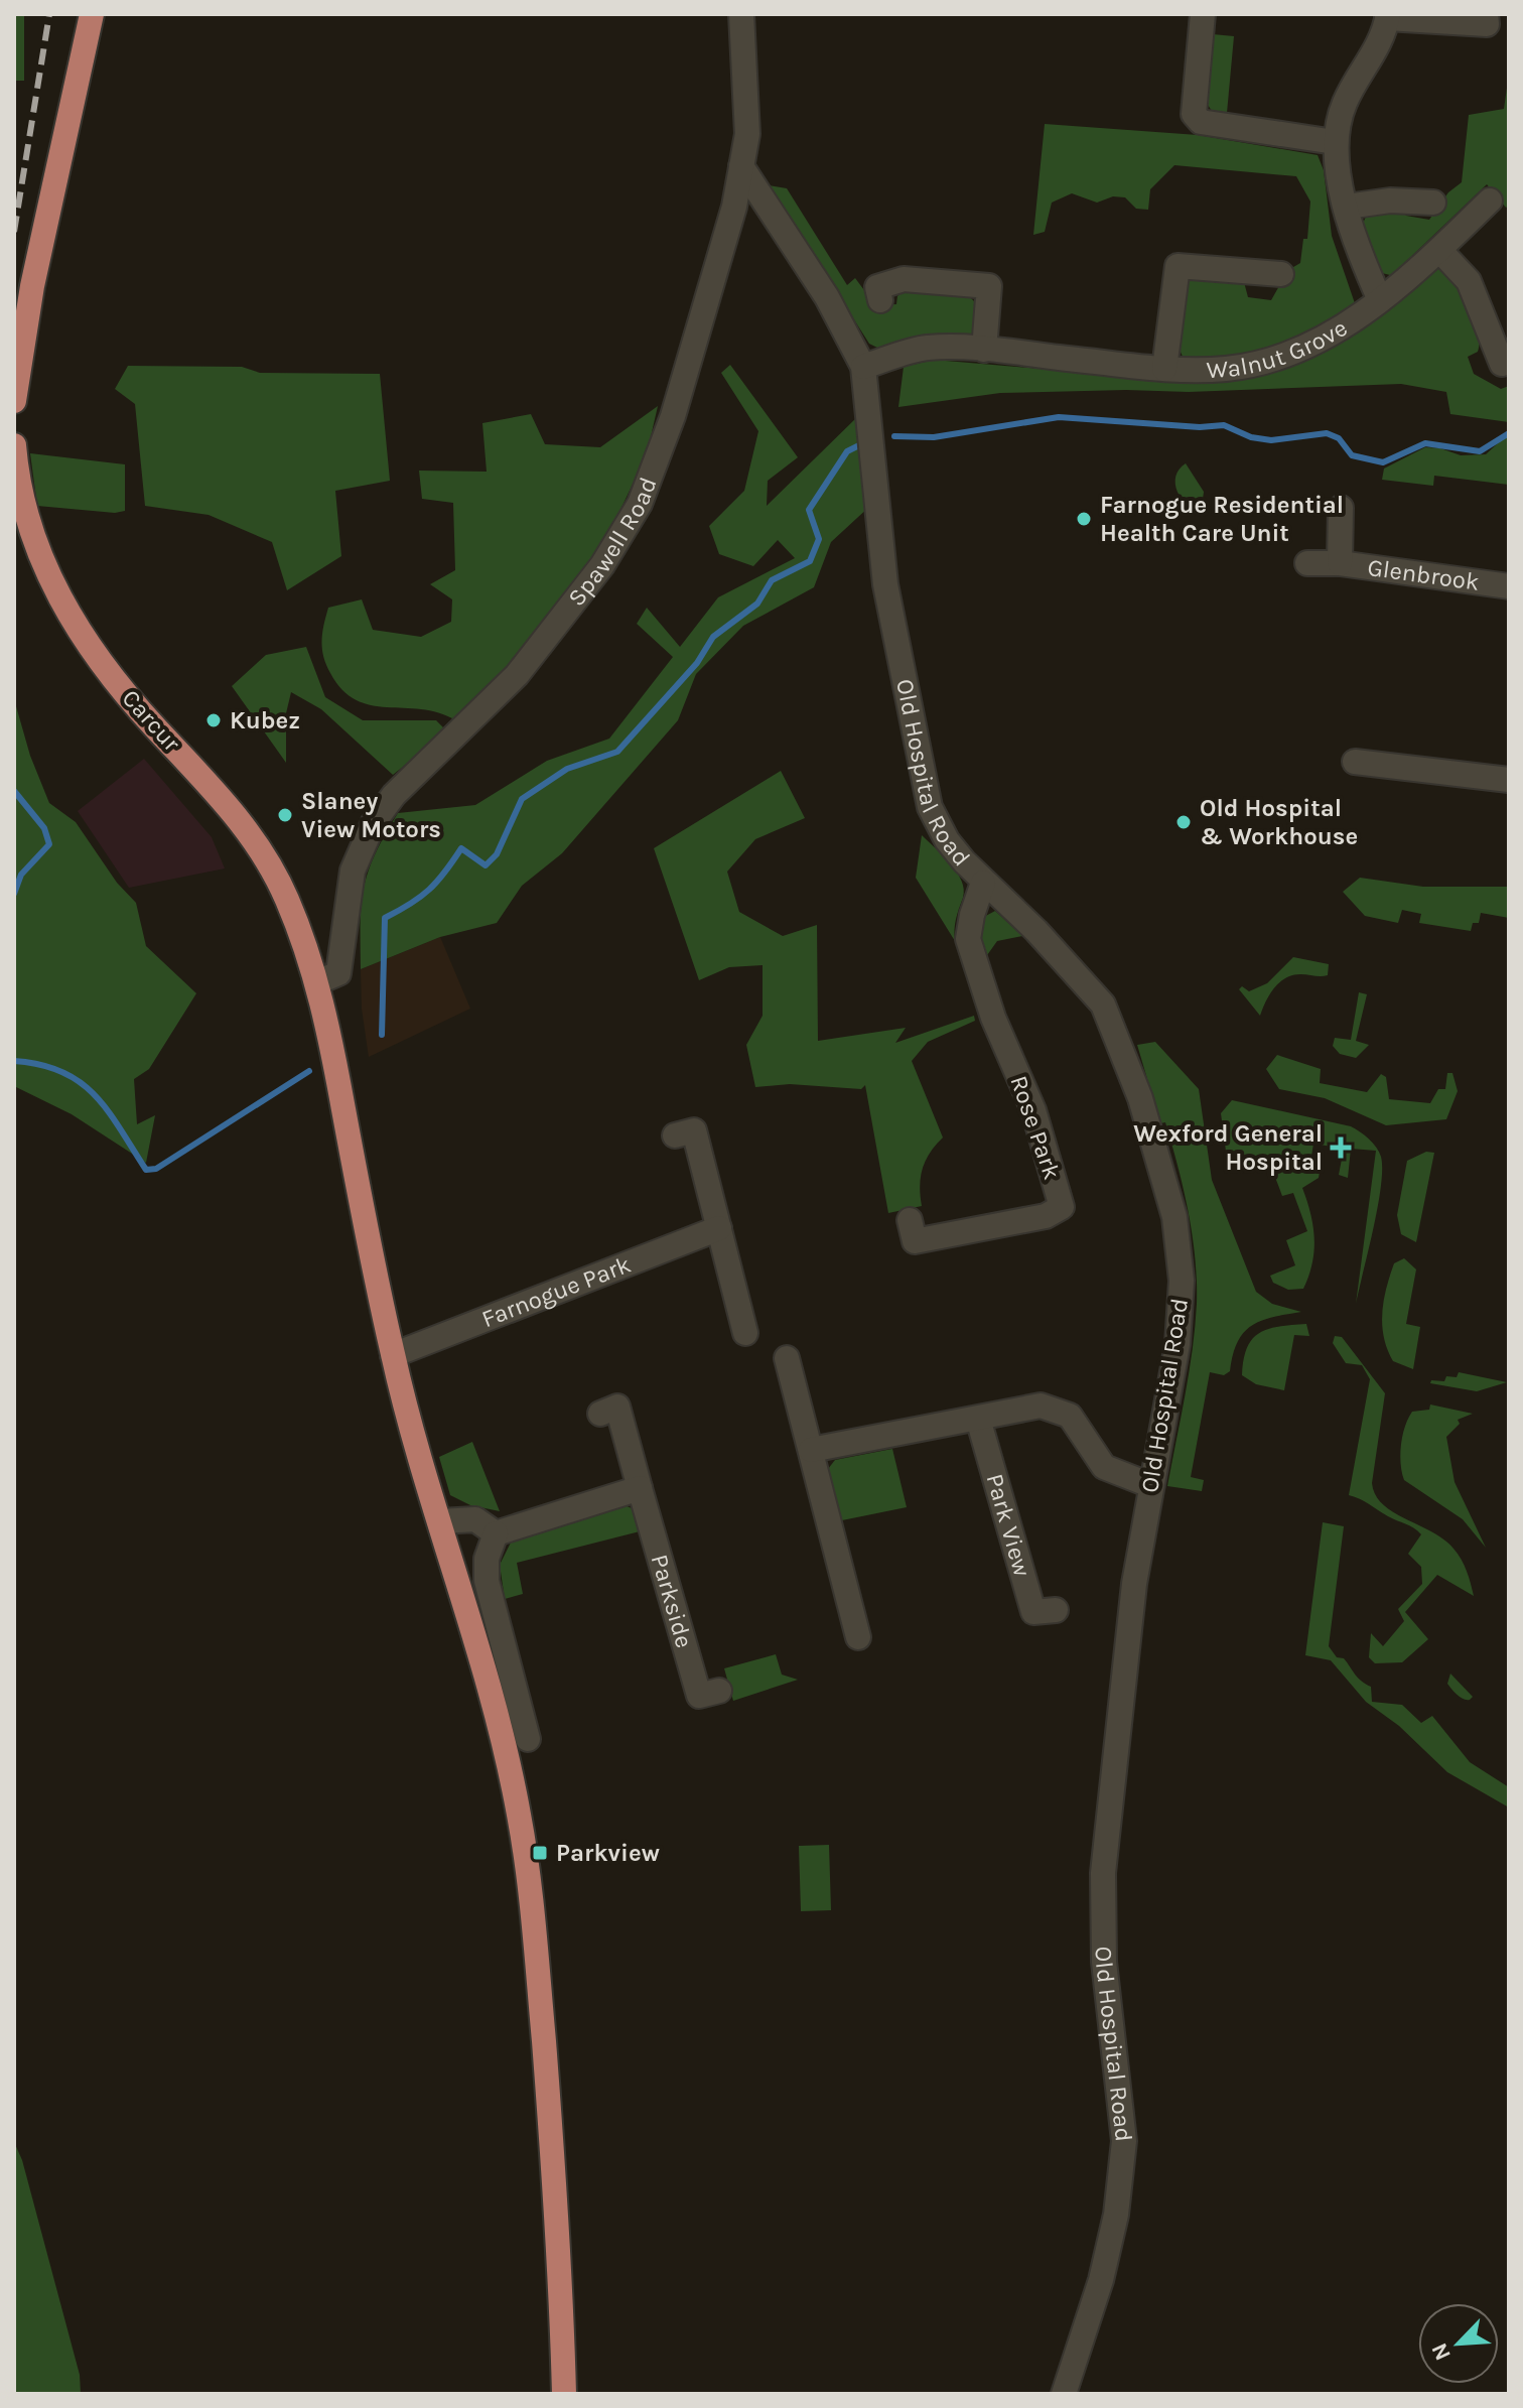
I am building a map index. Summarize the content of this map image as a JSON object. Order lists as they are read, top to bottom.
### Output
{
  "streets": {
    "main road": ["Carcur"],
    "street": [
      "Walnut Grove",
      "Spawell Road",
      "Glenbrook",
      "Old Hospital Road",
      "Rose Park",
      "Farnogue Park",
      "Park View",
      "Parkside"
    ]
  },
  "crossings": [
    ["Walnut Grove", "Old Hospital Road"],
    ["Spawell Road", "Carcur"],
    ["Spawell Road", "Old Hospital Road"],
    ["Carcur", "Farnogue Park"],
    ["Old Hospital Road", "Rose Park"]
  ],
  "places": {
    "other": [
      "Farnogue Residential Health Care Unit",
      "Kubez",
      "Slaney View Motors",
      "Old Hospital & Workhouse"
    ],
    "health": ["Wexford General Hospital"],
    "transit": ["Parkview"]
  },
  "north": "bottom left"
}
